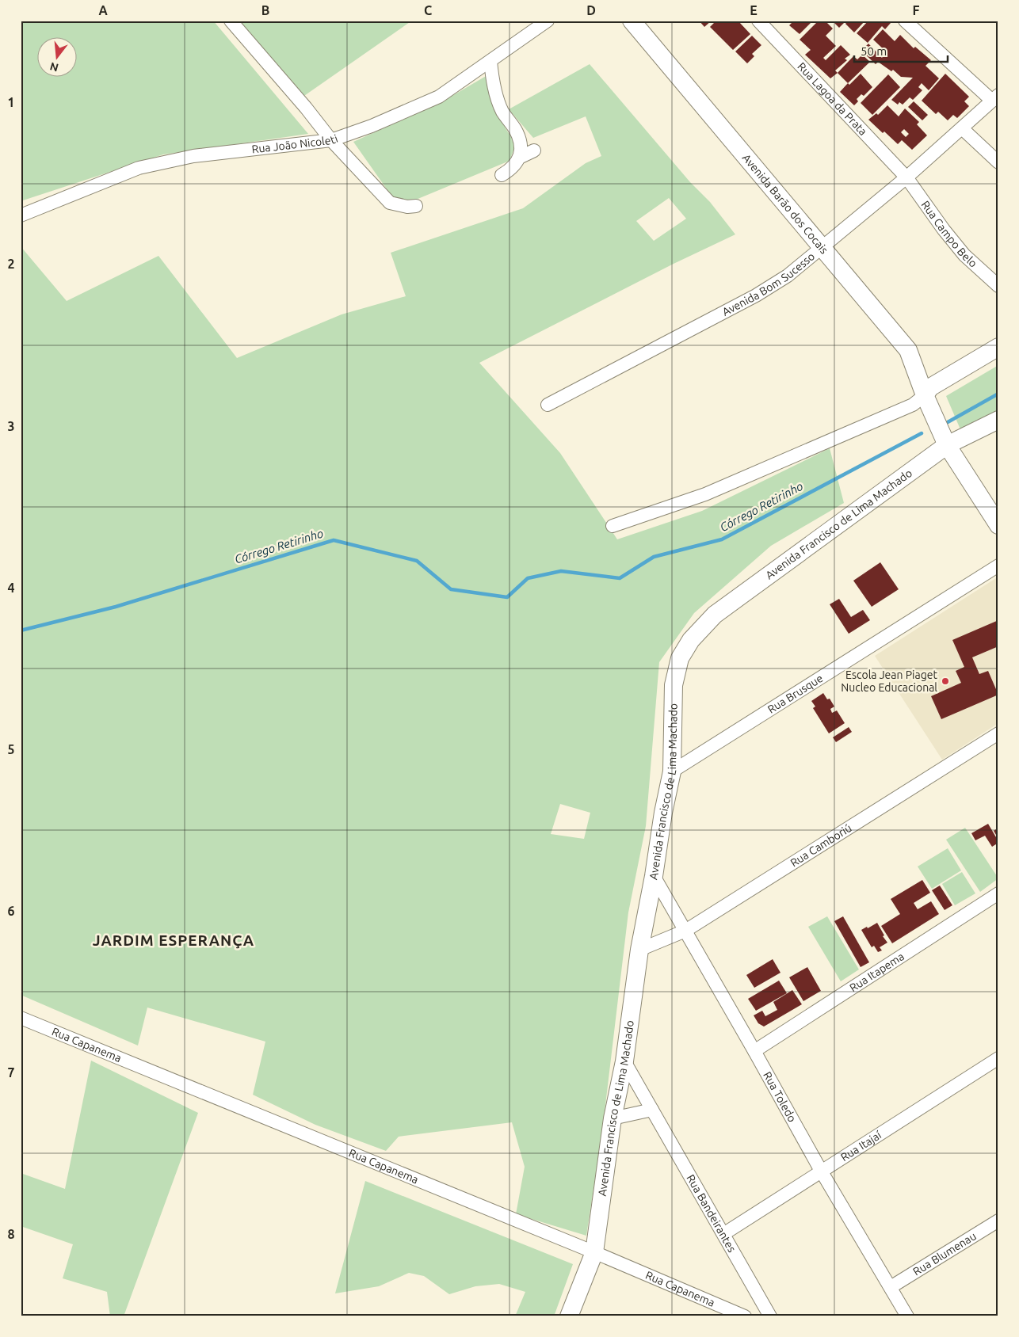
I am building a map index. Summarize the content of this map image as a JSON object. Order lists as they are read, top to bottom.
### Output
{
  "streets": {
    "street": [
      "Rua Lagoa da Prata",
      "Rua João Nicoleti",
      "Avenida Barão dos Cocais",
      "Rua Campo Belo",
      "Avenida Bom Sucesso",
      "Avenida Francisco de Lima Machado",
      "Rua Brusque",
      "Rua Camboriú",
      "Rua Itapema",
      "Rua Capanema",
      "Rua Toledo",
      "Rua Itajaí",
      "Rua Bandeirantes",
      "Rua Blumenau"
    ]
  },
  "crossings": [
    ["Rua Lagoa da Prata", "Rua Campo Belo"],
    ["Rua Lagoa da Prata", "Avenida Bom Sucesso"],
    ["Avenida Barão dos Cocais", "Avenida Bom Sucesso"],
    ["Avenida Barão dos Cocais", "Avenida Francisco de Lima Machado"],
    ["Rua Campo Belo", "Avenida Bom Sucesso"],
    ["Avenida Francisco de Lima Machado", "Rua Brusque"],
    ["Avenida Francisco de Lima Machado", "Rua Camboriú"],
    ["Avenida Francisco de Lima Machado", "Rua Capanema"],
    ["Avenida Francisco de Lima Machado", "Rua Toledo"],
    ["Avenida Francisco de Lima Machado", "Rua Bandeirantes"],
    ["Rua Camboriú", "Rua Toledo"],
    ["Rua Itapema", "Rua Toledo"],
    ["Rua Toledo", "Rua Itajaí"],
    ["Rua Toledo", "Rua Blumenau"],
    ["Rua Itajaí", "Rua Bandeirantes"]
  ],
  "districts": ["JARDIM ESPERANÇA"],
  "water": ["Córrego Retirinho"],
  "places": ["Escola Jean Piaget Nucleo Educacional"],
  "scale_bar": "50 m",
  "north": "bottom",
  "grid": {
    "columns": [
      "A",
      "B",
      "C",
      "D",
      "E",
      "F"
    ],
    "rows": [
      "1",
      "2",
      "3",
      "4",
      "5",
      "6",
      "7",
      "8"
    ]
  }
}
